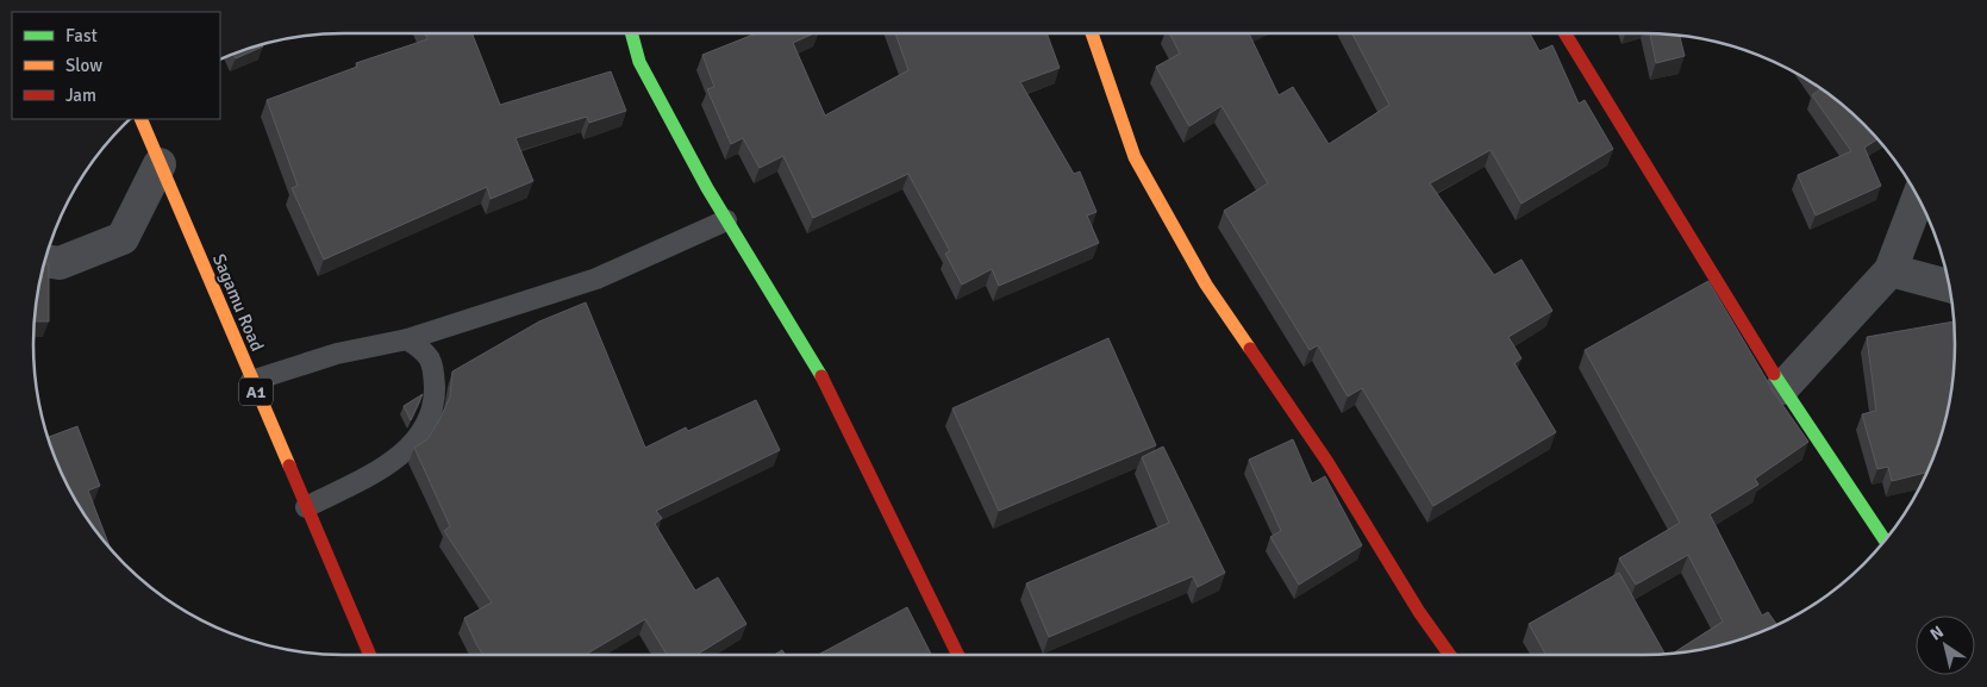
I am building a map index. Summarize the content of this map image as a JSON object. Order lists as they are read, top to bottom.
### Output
{
  "streets": {
    "main road": ["Sagamu Road", "A1"]
  },
  "legend": ["Fast", "Slow", "Jam"],
  "north": "top left"
}
